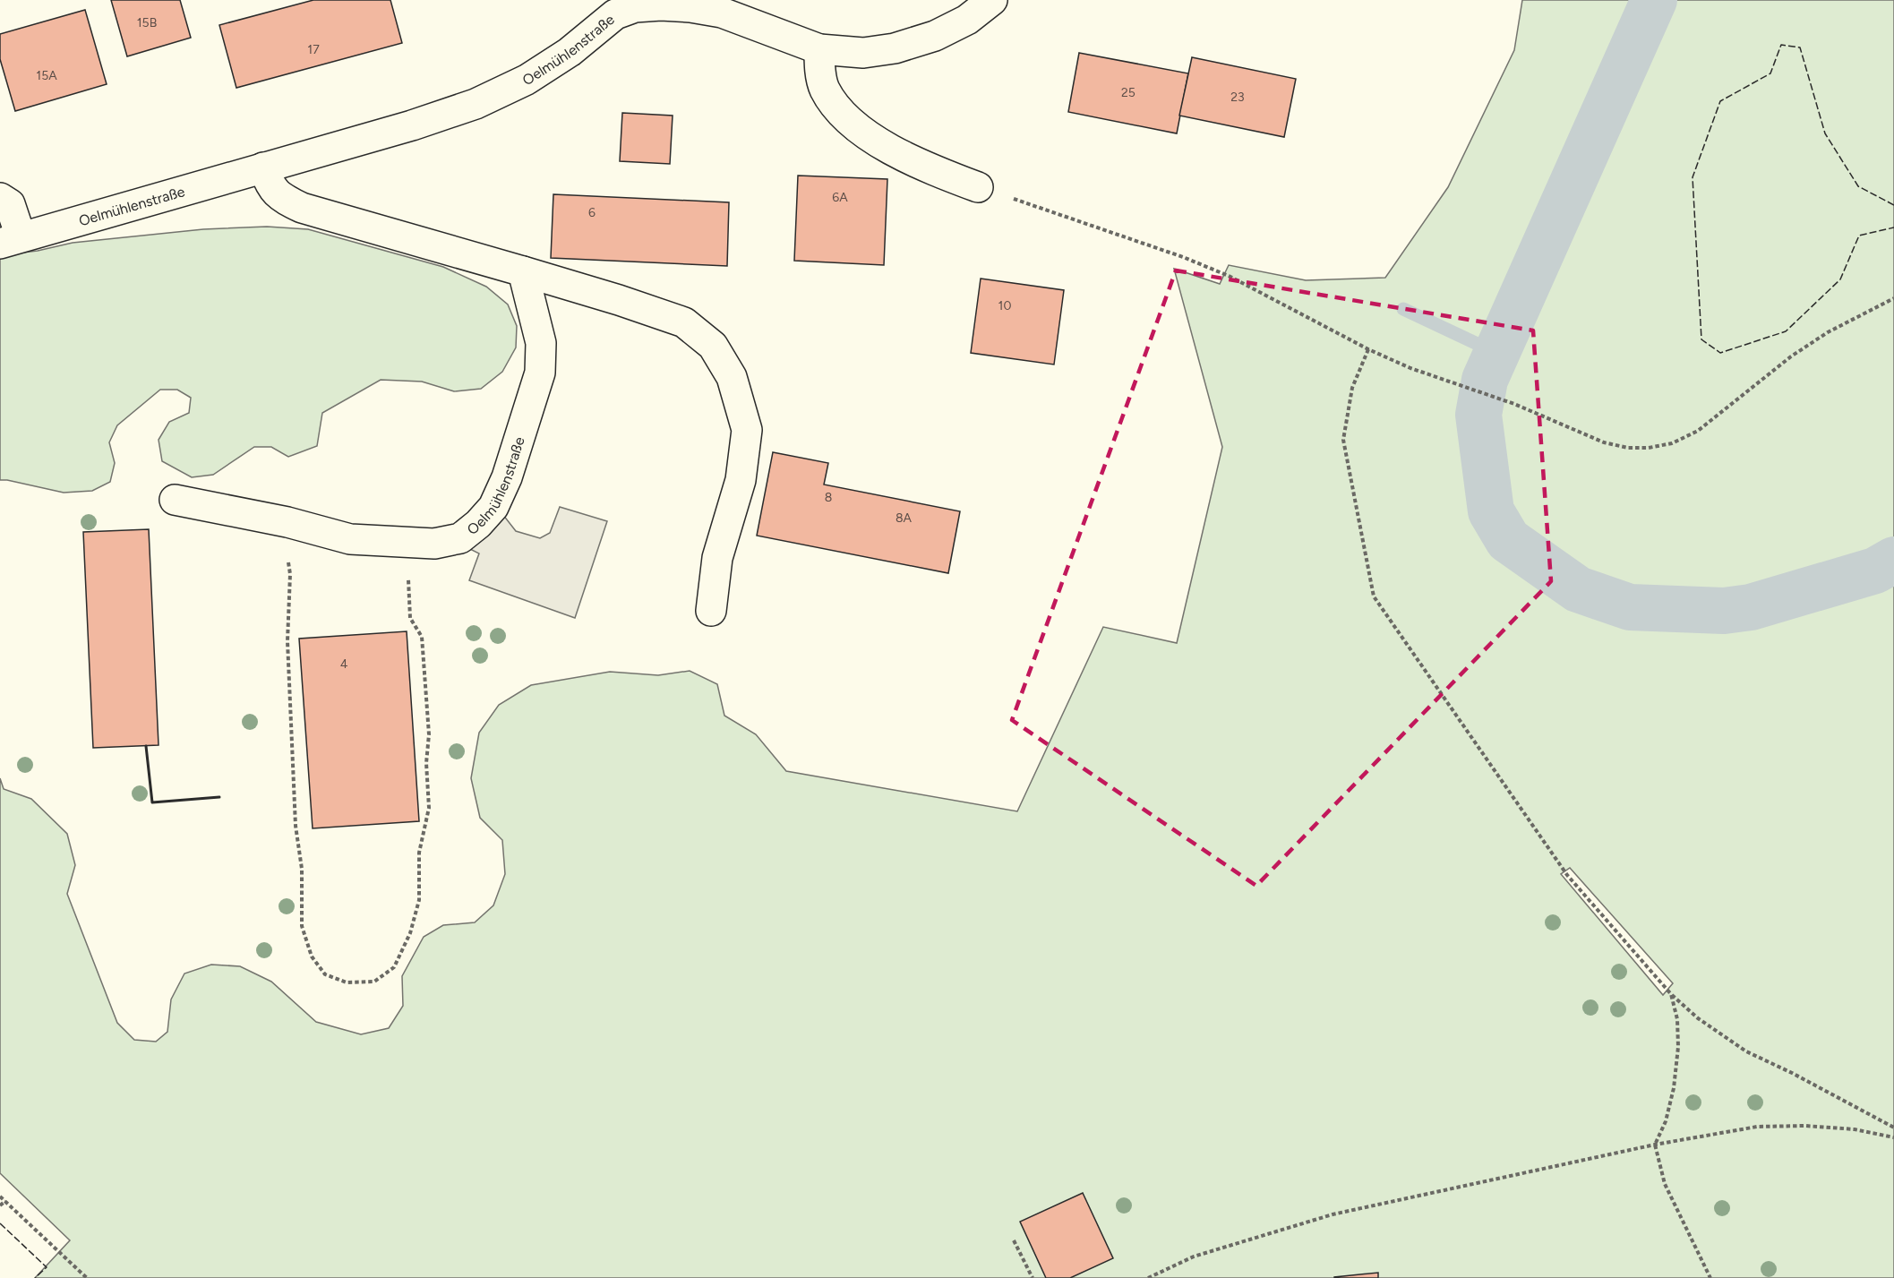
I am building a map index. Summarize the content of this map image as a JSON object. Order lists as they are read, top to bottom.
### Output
{
  "streets": {
    "street": ["Oelmühlenstraße"]
  },
  "house_numbers": [
    "15B",
    "17",
    "15A",
    "25",
    "23",
    "6A",
    "6",
    "10",
    "8",
    "8A",
    "4"
  ]
}
